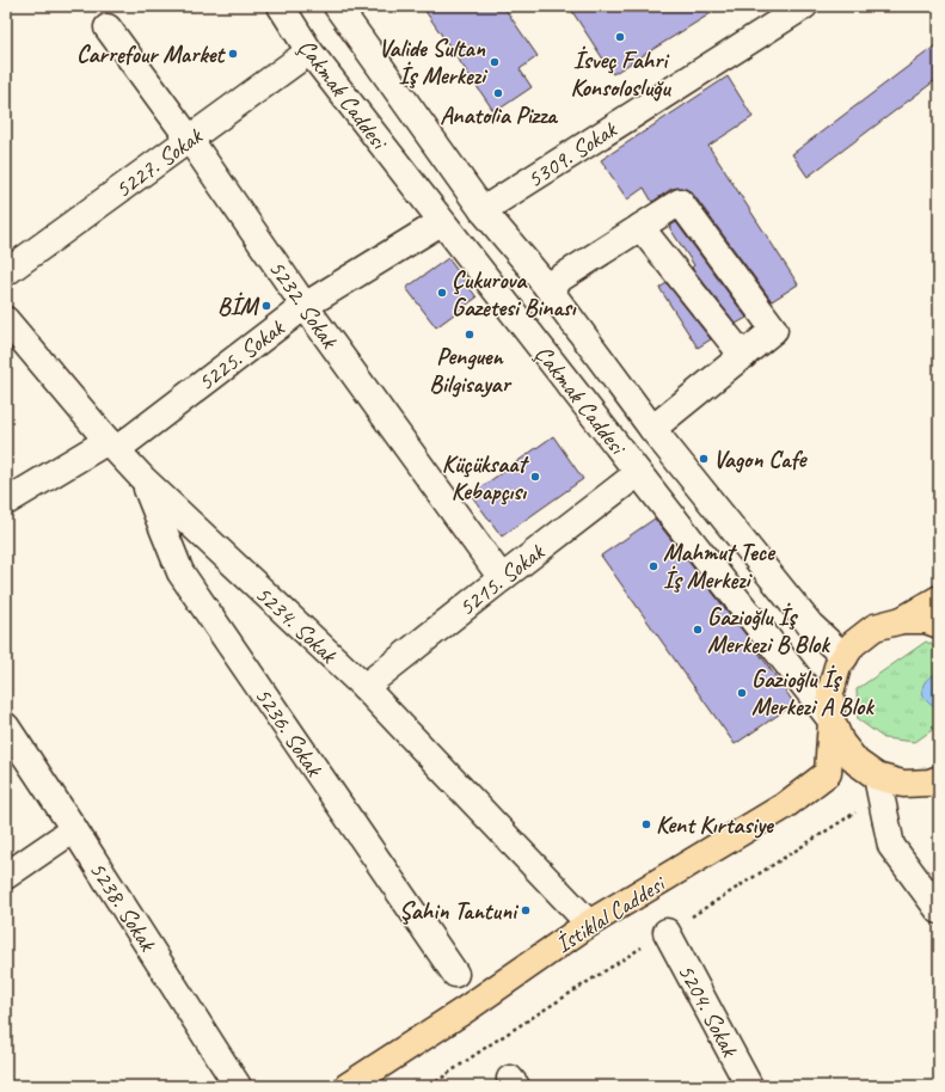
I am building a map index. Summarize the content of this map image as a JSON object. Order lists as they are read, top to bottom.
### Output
{
  "streets": {
    "main road": ["İstiklal Caddesi"],
    "street": [
      "Çakmak Caddesi",
      "5309. Sokak",
      "5227. Sokak",
      "5232. Sokak",
      "5225. Sokak",
      "5215. Sokak",
      "5234. Sokak",
      "5236. Sokak",
      "5238. Sokak",
      "5204. Sokak"
    ]
  },
  "crossings": [
    ["Çakmak Caddesi", "5309. Sokak"],
    ["Çakmak Caddesi", "5227. Sokak"],
    ["Çakmak Caddesi", "5225. Sokak"],
    ["Çakmak Caddesi", "5215. Sokak"],
    ["Çakmak Caddesi", "İstiklal Caddesi"],
    ["5227. Sokak", "5232. Sokak"],
    ["5232. Sokak", "5225. Sokak"],
    ["5232. Sokak", "5215. Sokak"],
    ["5225. Sokak", "5234. Sokak"],
    ["5215. Sokak", "5234. Sokak"],
    ["5234. Sokak", "5236. Sokak"],
    ["5234. Sokak", "İstiklal Caddesi"]
  ],
  "places": [
    "İsveç Fahri Konsolosluğu",
    "Carrefour Market",
    "Valide Sultan İş Merkezi",
    "Anatolia Pizza",
    "Çukurova Gazetesi Binası",
    "BİM",
    "Penguen Bilgisayar",
    "Vagon Cafe",
    "Küçüksaat Kebapçısı",
    "Mahmut Tece İş Merkezi",
    "Gazioğlu İş Merkezi B Blok",
    "Gazioğlu İş Merkezi A Blok",
    "Kent Kırtasiye",
    "Şahin Tantuni"
  ]
}
